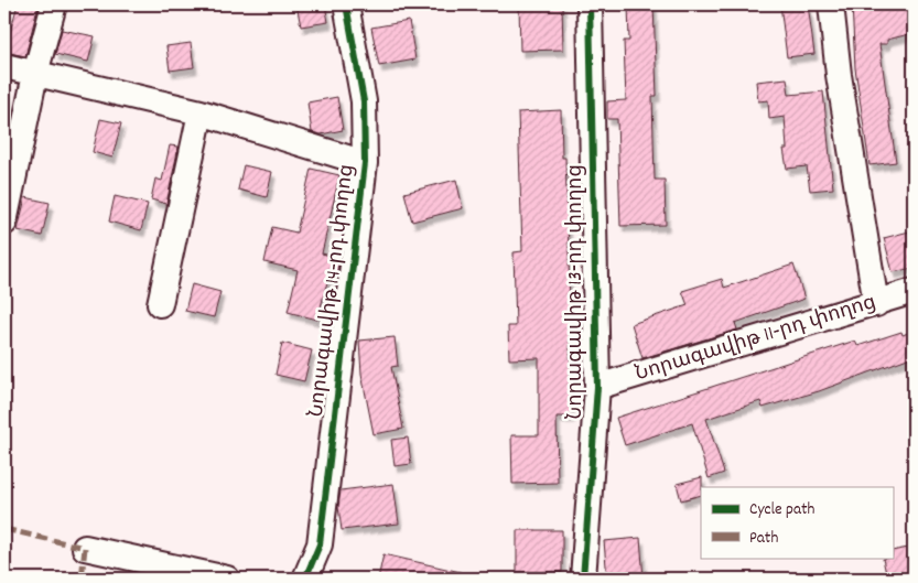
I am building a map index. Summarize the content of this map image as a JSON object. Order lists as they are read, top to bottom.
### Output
{
  "streets": {
    "street": ["Նորագավիթ 14-րդ փողոց", "Նորագավիթ 13-րդ փողոց", "Նորագավիթ 11-րդ փողոց"]
  },
  "crossings": [
    ["Նորագավիթ 13-րդ փողոց", "Նորագավիթ 11-րդ փողոց"]
  ],
  "legend": ["Cycle path", "Path"]
}
